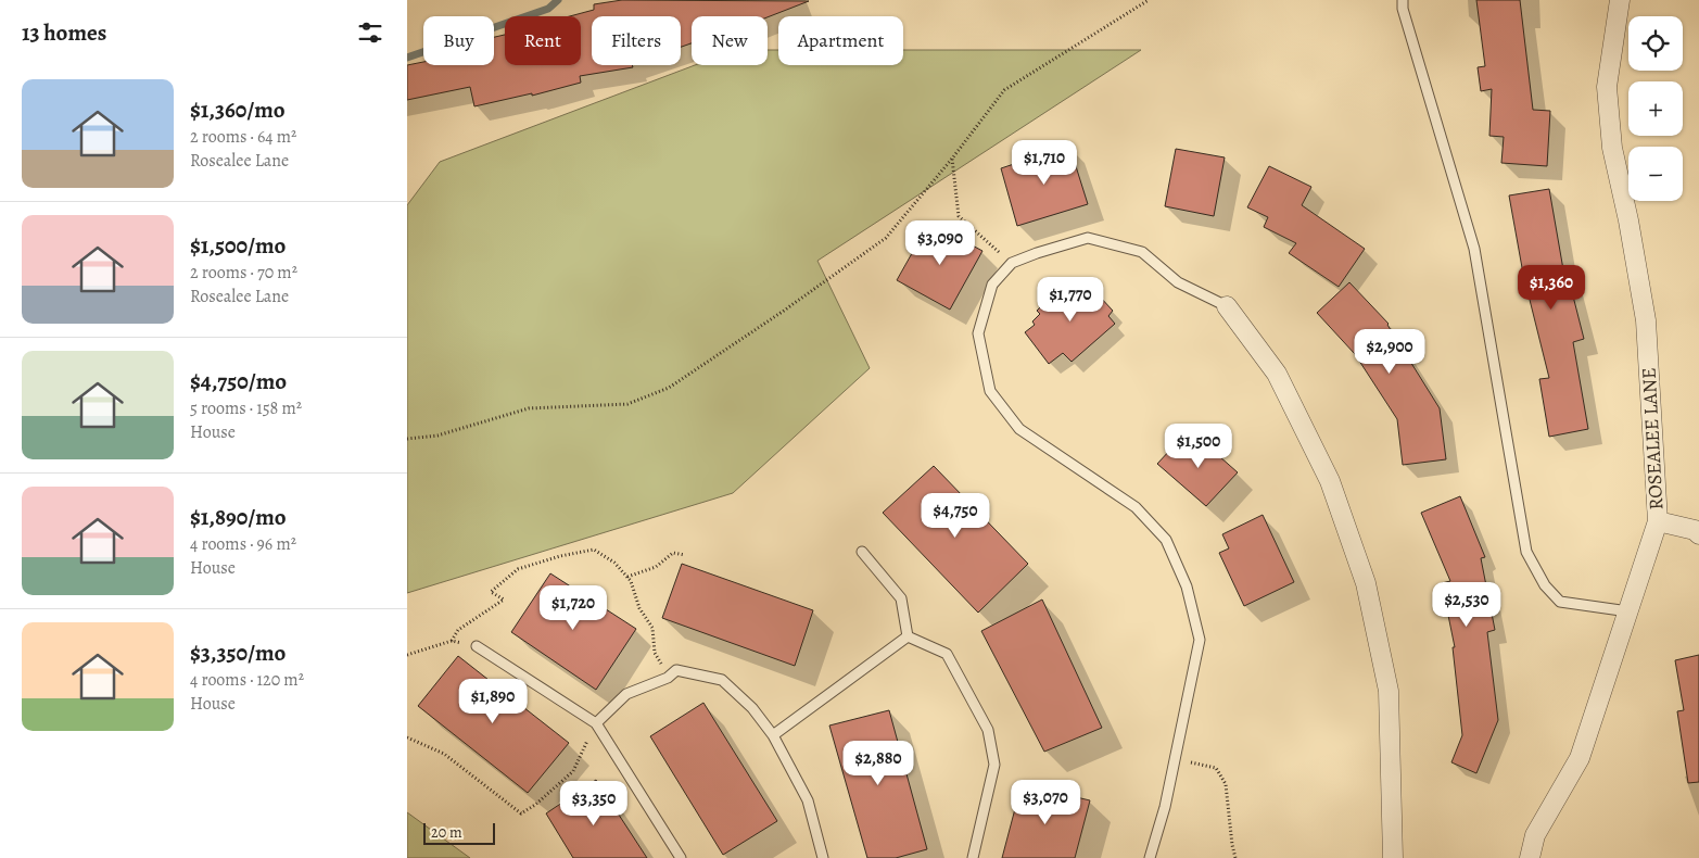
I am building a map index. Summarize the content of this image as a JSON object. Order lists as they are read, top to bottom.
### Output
{
  "streets": {
    "street": ["ROSEALEE LANE"]
  },
  "scale_bar": "20 m",
  "page": {
    "heading": "13 homes",
    "map_buttons": ["+", "−"],
    "chip": [
      "Buy",
      "Rent",
      "Filters",
      "New",
      "Apartment"
    ],
    "list": [
      {
        "name": "$1,360/mo",
        "note": "2 rooms · 64 m² · Rosealee Lane"
      },
      {
        "name": "$1,500/mo",
        "note": "2 rooms · 70 m² · Rosealee Lane"
      },
      {
        "name": "$4,750/mo",
        "note": "5 rooms · 158 m² · House"
      },
      {
        "name": "$1,890/mo",
        "note": "4 rooms · 96 m² · House"
      },
      {
        "name": "$3,350/mo",
        "note": "4 rooms · 120 m² · House"
      }
    ],
    "price": [
      "$1,710",
      "$3,090",
      "$1,360",
      "$1,770",
      "$2,900",
      "$1,500",
      "$4,750",
      "$2,530",
      "$1,720",
      "$1,890",
      "$2,880",
      "$3,070",
      "$3,350"
    ],
    "scale": "20 m"
  }
}
